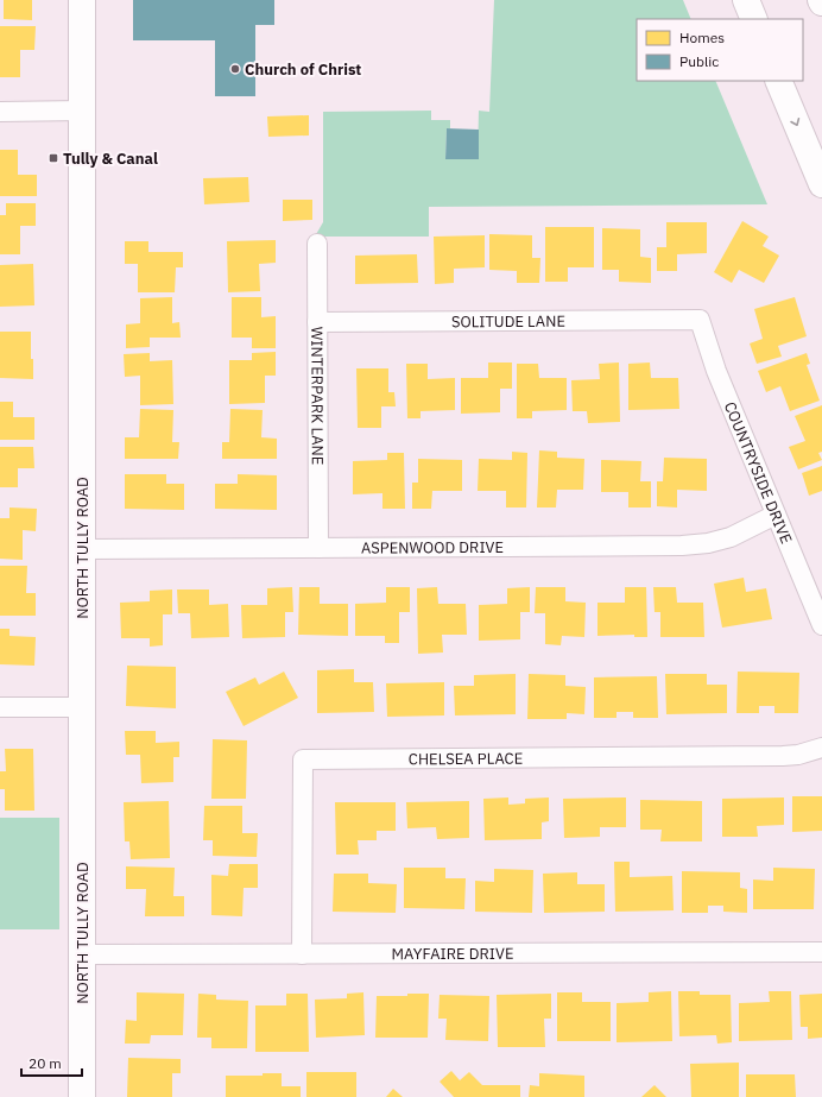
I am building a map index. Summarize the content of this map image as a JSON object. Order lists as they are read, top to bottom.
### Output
{
  "streets": {
    "main road": ["NORTH TULLY ROAD"],
    "street": [
      "SOLITUDE LANE",
      "WINTERPARK LANE",
      "COUNTRYSIDE DRIVE",
      "ASPENWOOD DRIVE",
      "CHELSEA PLACE",
      "MAYFAIRE DRIVE"
    ]
  },
  "crossings": [
    ["SOLITUDE LANE", "WINTERPARK LANE"],
    ["SOLITUDE LANE", "COUNTRYSIDE DRIVE"],
    ["WINTERPARK LANE", "ASPENWOOD DRIVE"],
    ["COUNTRYSIDE DRIVE", "ASPENWOOD DRIVE"],
    ["ASPENWOOD DRIVE", "NORTH TULLY ROAD"],
    ["NORTH TULLY ROAD", "MAYFAIRE DRIVE"],
    ["CHELSEA PLACE", "MAYFAIRE DRIVE"]
  ],
  "places": {
    "other": ["Church of Christ"],
    "transit": ["Tully & Canal"]
  },
  "legend": ["Homes", "Public"],
  "scale_bar": "20 m"
}
